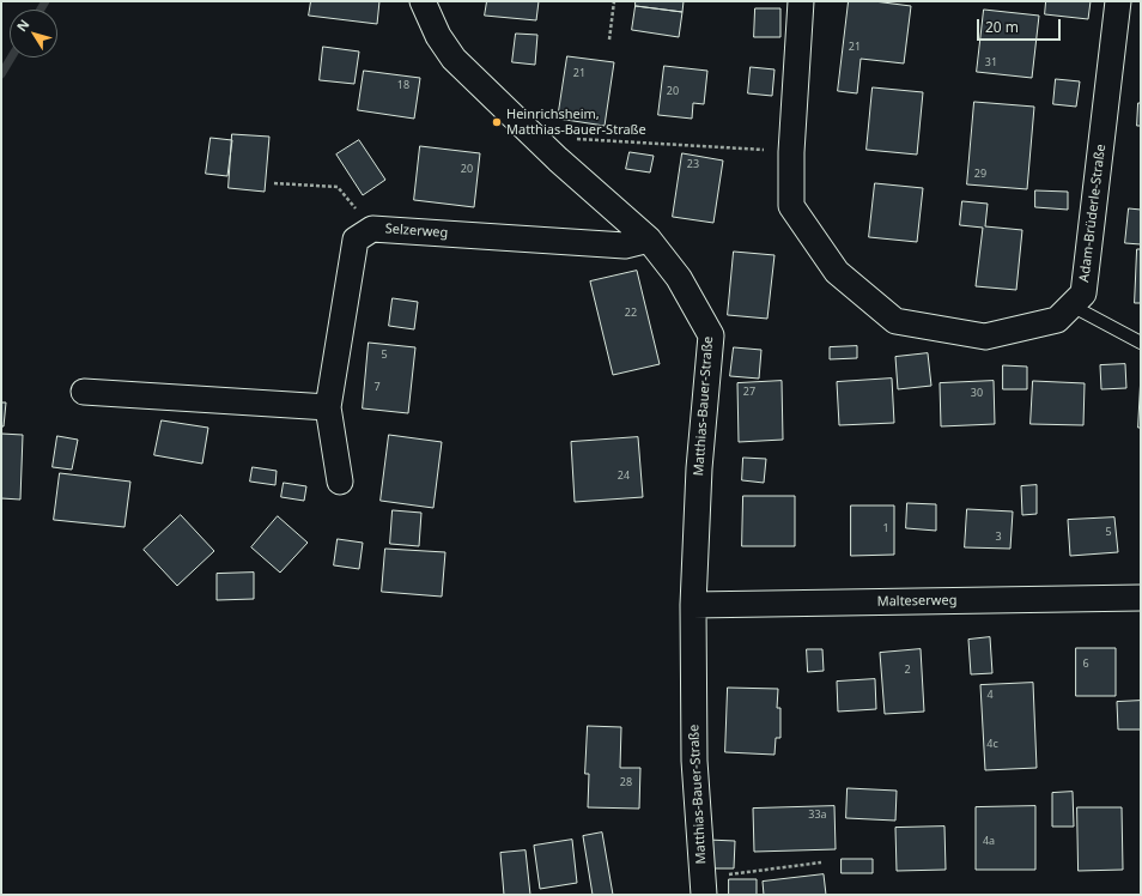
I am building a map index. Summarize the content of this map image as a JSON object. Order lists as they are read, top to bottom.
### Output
{
  "streets": {
    "street": [
      "Adam-Brüderle-Straße",
      "Selzerweg",
      "Matthias-Bauer-Straße",
      "Malteserweg"
    ]
  },
  "crossings": [
    ["Selzerweg", "Matthias-Bauer-Straße"],
    ["Matthias-Bauer-Straße", "Malteserweg"]
  ],
  "places": ["Heinrichsheim, Matthias-Bauer-Straße"],
  "house_numbers": [
    "21",
    "31",
    "21",
    "18",
    "20",
    "23",
    "20",
    "29",
    "22",
    "5",
    "7",
    "27",
    "30",
    "24",
    "1",
    "5",
    "3",
    "6",
    "2",
    "4",
    "4c",
    "28",
    "33a",
    "4a"
  ],
  "scale_bar": "20 m",
  "north": "top left"
}
